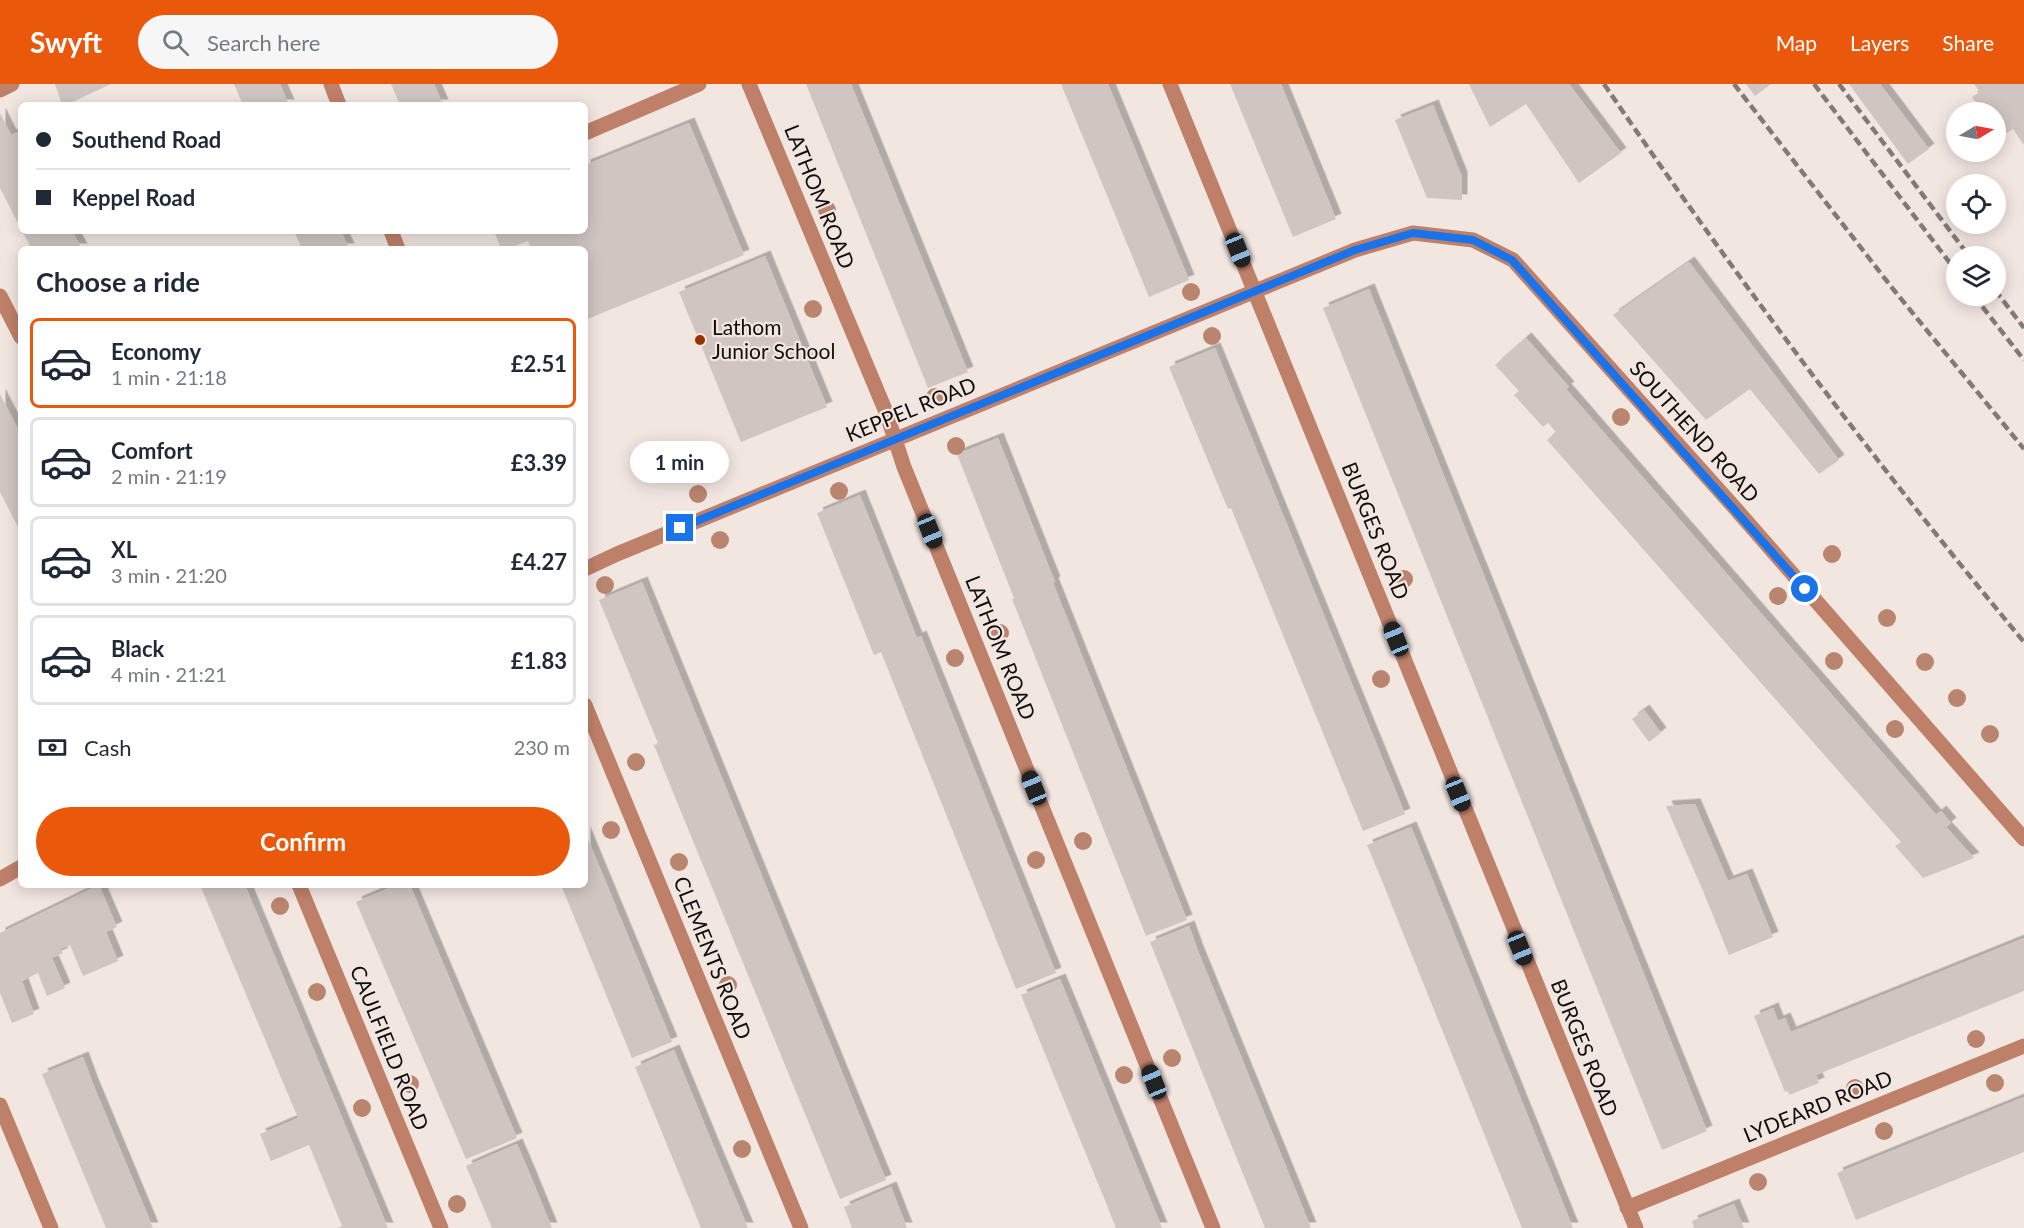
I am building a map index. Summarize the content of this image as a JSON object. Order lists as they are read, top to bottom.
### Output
{
  "streets": {
    "street": [
      "LATHOM ROAD",
      "KEPPEL ROAD",
      "SOUTHEND ROAD",
      "BURGES ROAD",
      "CLEMENTS ROAD",
      "CAULFIELD ROAD",
      "LYDEARD ROAD"
    ]
  },
  "crossings": [
    ["LATHOM ROAD", "KEPPEL ROAD"],
    ["KEPPEL ROAD", "SOUTHEND ROAD"],
    ["KEPPEL ROAD", "BURGES ROAD"],
    ["SOUTHEND ROAD", "BURGES ROAD"],
    ["BURGES ROAD", "LYDEARD ROAD"]
  ],
  "places": ["Lathom Junior School"],
  "north": "right",
  "page": {
    "header": "Swyft",
    "search": "Search here",
    "nav": ["Map", "Layers", "Share"],
    "banner": ["Southend Road", "Keppel Road"],
    "heading": "Choose a ride",
    "list": [
      {
        "name": "Economy",
        "note": "1 min · 21:18",
        "value": "£2.51"
      },
      {
        "name": "Comfort",
        "note": "2 min · 21:19",
        "value": "£3.39"
      },
      {
        "name": "XL",
        "note": "3 min · 21:20",
        "value": "£4.27"
      },
      {
        "name": "Black",
        "note": "4 min · 21:21",
        "value": "£1.83"
      }
    ],
    "bubble": "1 min",
    "pay": ["Cash", "230 m"],
    "buttons": "Confirm"
  }
}
